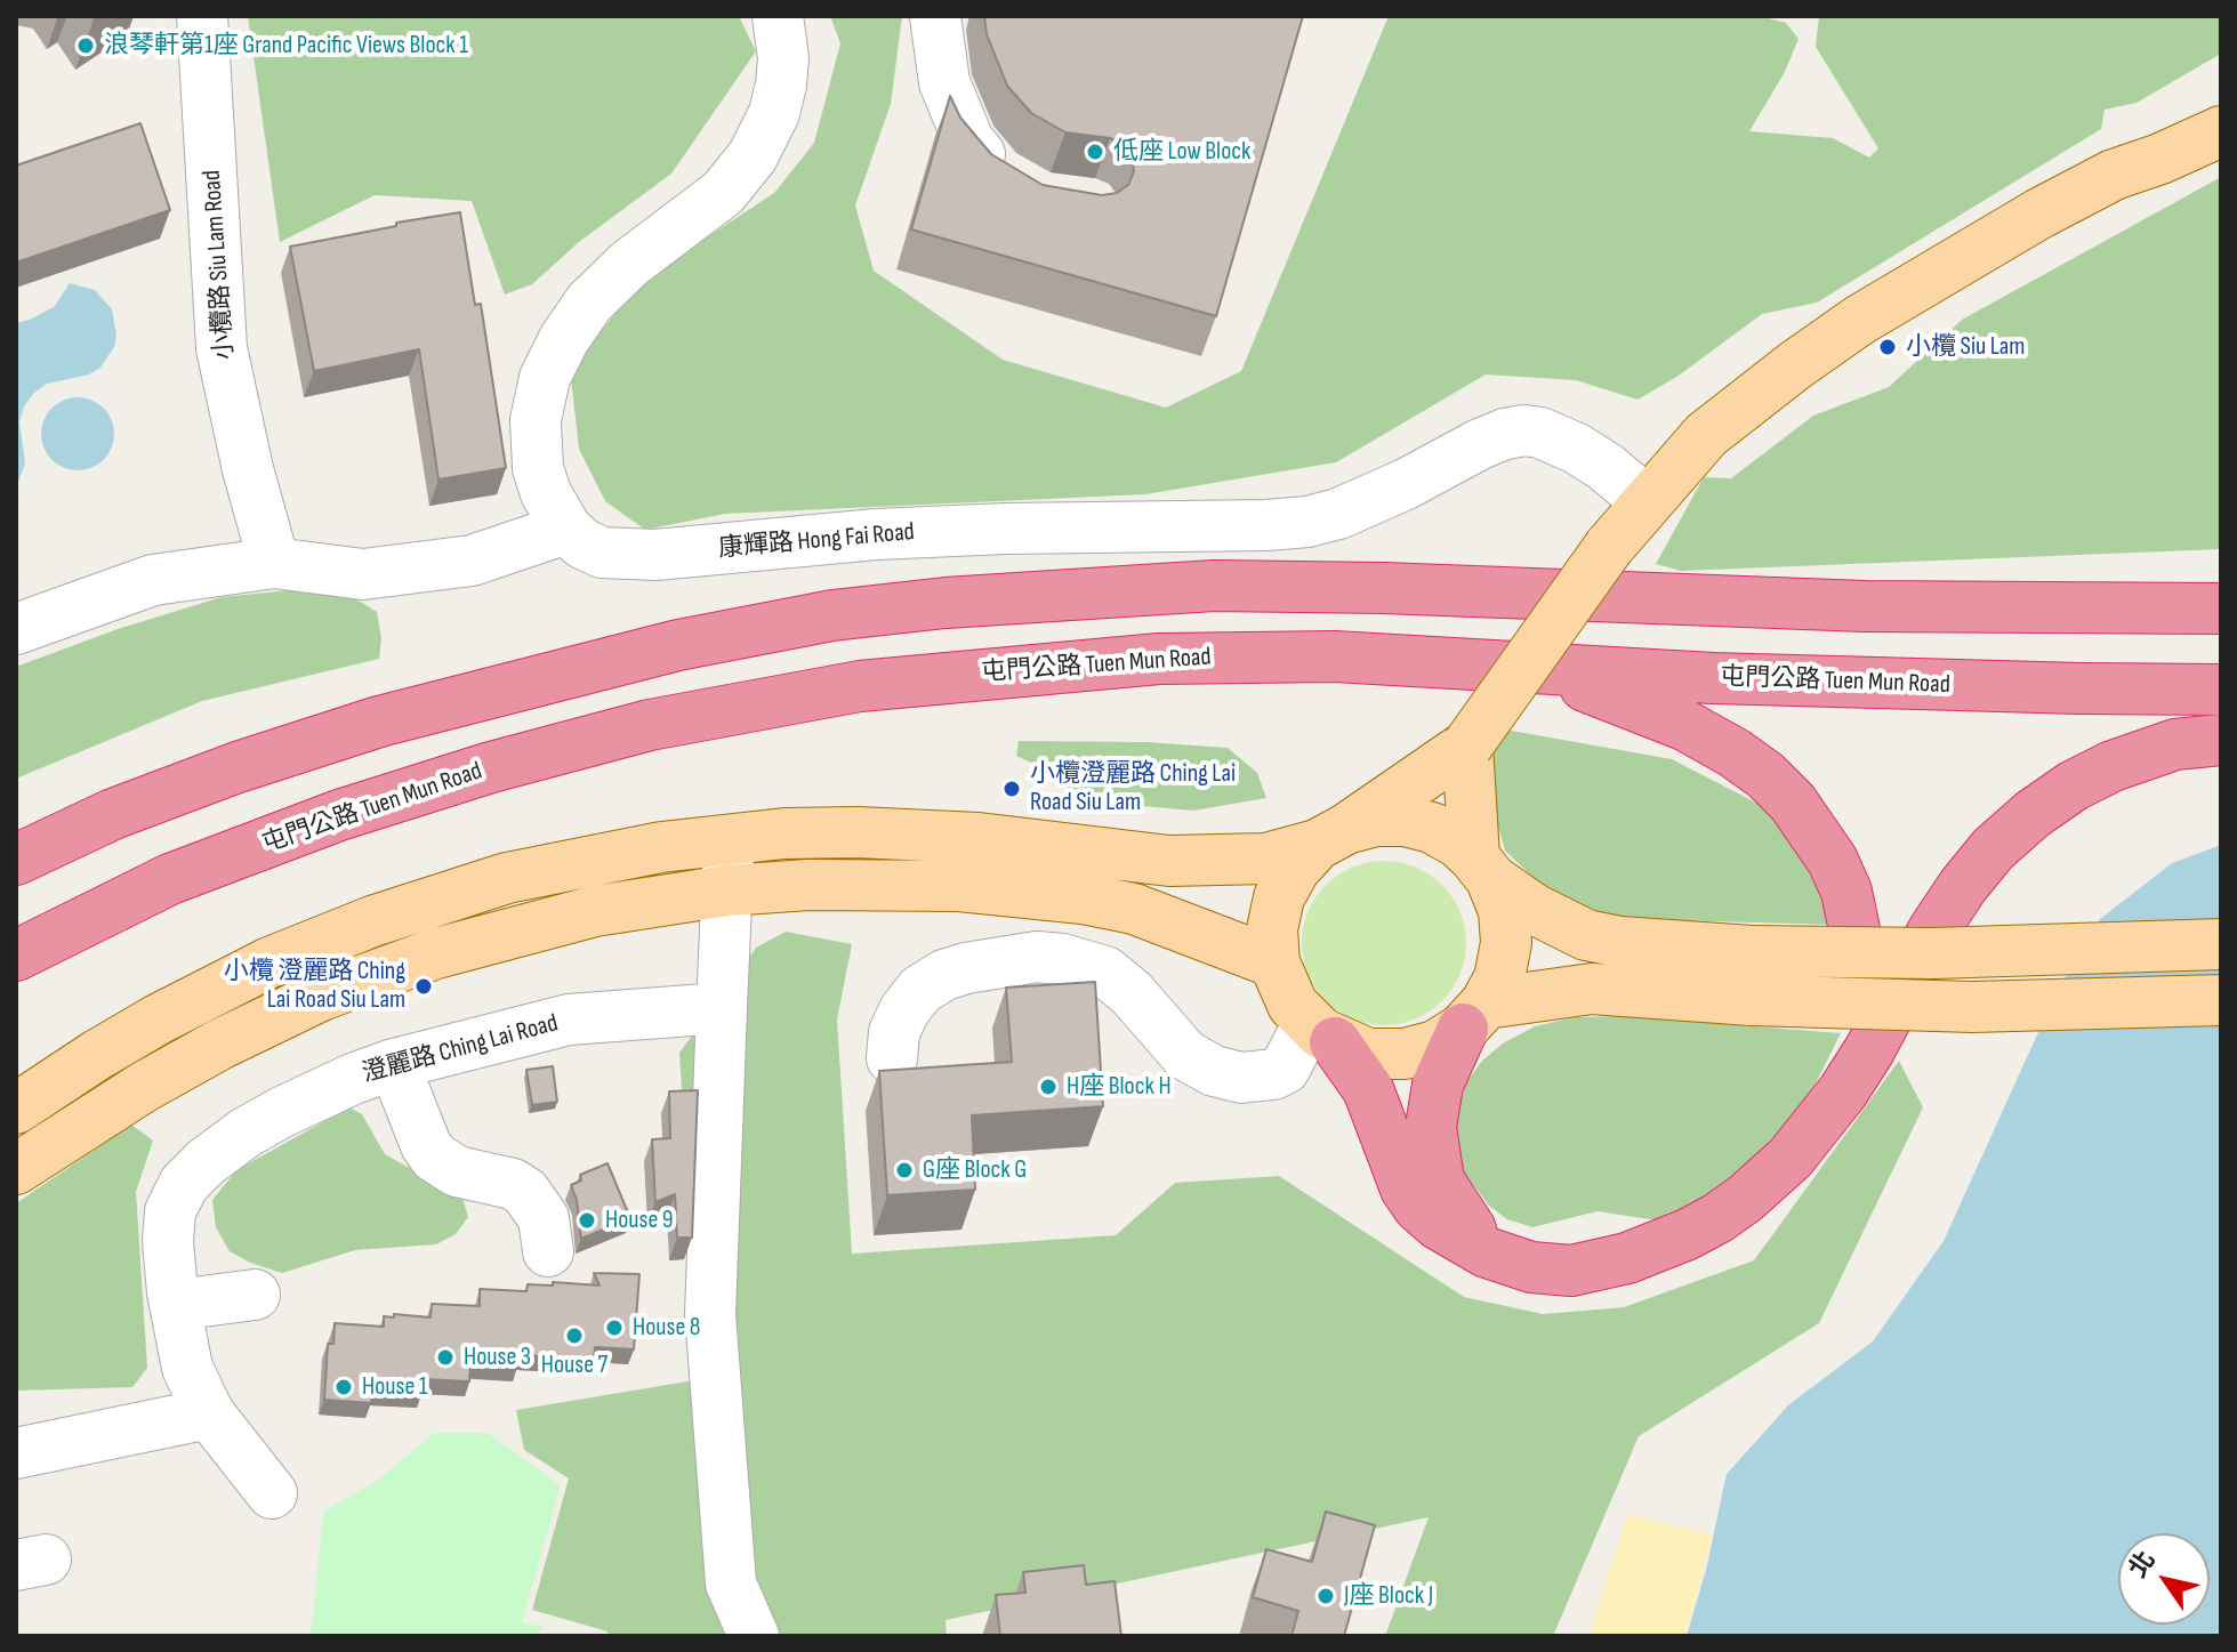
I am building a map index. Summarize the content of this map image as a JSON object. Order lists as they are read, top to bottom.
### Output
{
  "streets": {
    "highway": ["屯門公路 Tuen Mun Road"],
    "street": ["小欖路 Siu Lam Road", "康輝路 Hong Fai Road", "澄麗路 Ching Lai Road"]
  },
  "places": [
    "浪琴軒第1座 Grand Pacific Views Block 1",
    "低座 Low Block",
    "小欖 Siu Lam",
    "小欖澄麗路 Ching Lai Road Siu Lam",
    "小欖 澄麗路 Ching Lai Road Siu Lam",
    "H座 Block H",
    "G座 Block G",
    "House 9",
    "House 8",
    "House 7",
    "House 3",
    "House 1",
    "J座 Block J"
  ],
  "north": "top left"
}
